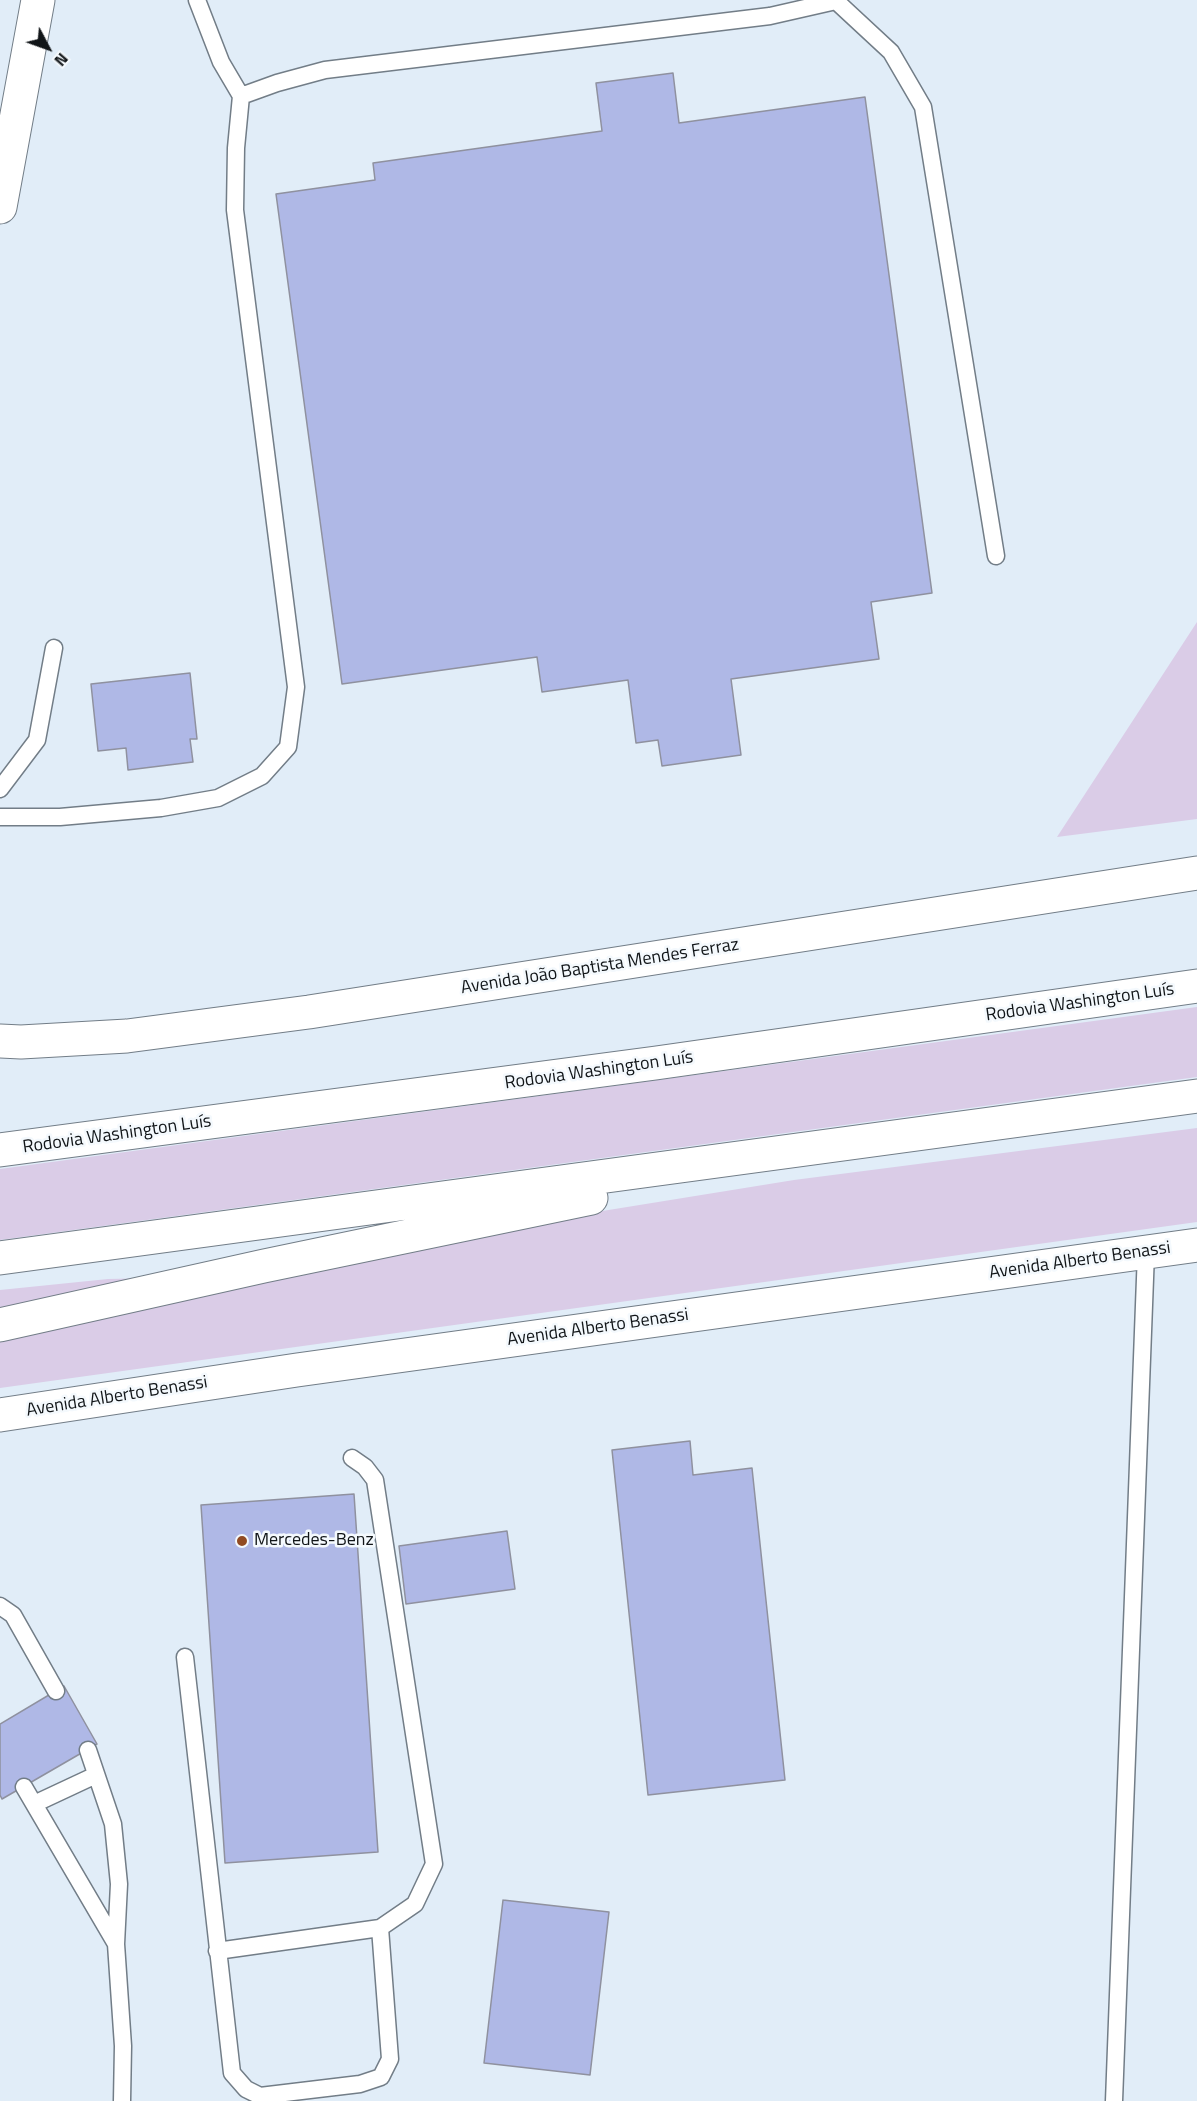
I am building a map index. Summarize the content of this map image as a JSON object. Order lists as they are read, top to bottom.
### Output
{
  "streets": {
    "main road": ["Avenida João Baptista Mendes Ferraz", "Rodovia Washington Luís", "Avenida Alberto Benassi"]
  },
  "places": ["Mercedes-Benz"],
  "north": "bottom right"
}
